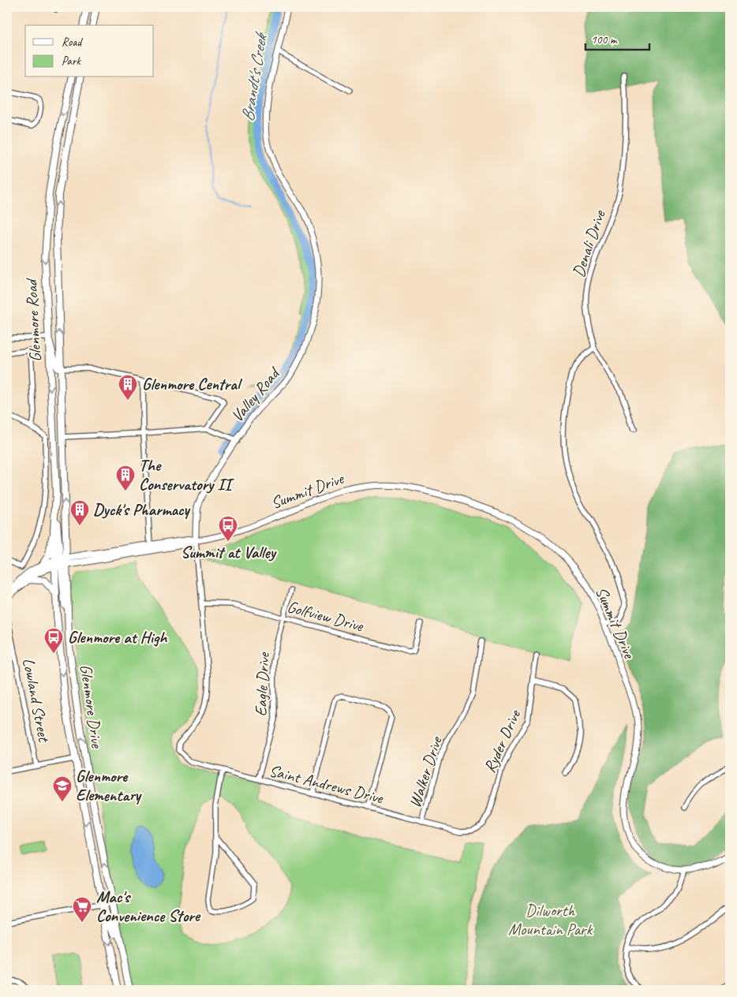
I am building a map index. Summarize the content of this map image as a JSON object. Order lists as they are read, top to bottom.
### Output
{
  "streets": {
    "main road": ["Glenmore Road", "Summit Drive", "Glenmore Drive"],
    "street": [
      "Denali Drive",
      "Valley Road",
      "Golfview Drive",
      "Eagle Drive",
      "Lowland Street",
      "Ryder Drive",
      "Walker Drive",
      "Saint Andrews Drive"
    ]
  },
  "crossings": [
    ["Glenmore Road", "Summit Drive"],
    ["Glenmore Road", "Glenmore Drive"],
    ["Valley Road", "Summit Drive"],
    ["Valley Road", "Golfview Drive"],
    ["Valley Road", "Saint Andrews Drive"],
    ["Summit Drive", "Glenmore Drive"],
    ["Golfview Drive", "Eagle Drive"],
    ["Eagle Drive", "Saint Andrews Drive"],
    ["Ryder Drive", "Saint Andrews Drive"],
    ["Walker Drive", "Saint Andrews Drive"]
  ],
  "water": ["Brandt's Creek"],
  "parks": ["Dilworth Mountain Park"],
  "places": {
    "building": ["Glenmore Central", "The Conservatory II", "Dyck's Pharmacy"],
    "bus stop": ["Summit at Valley", "Glenmore at High"],
    "school or university": ["Glenmore Elementary"],
    "supermarket": ["Mac's Convenience Store"]
  },
  "legend": ["Road", "Park"],
  "scale_bar": "100 m"
}
